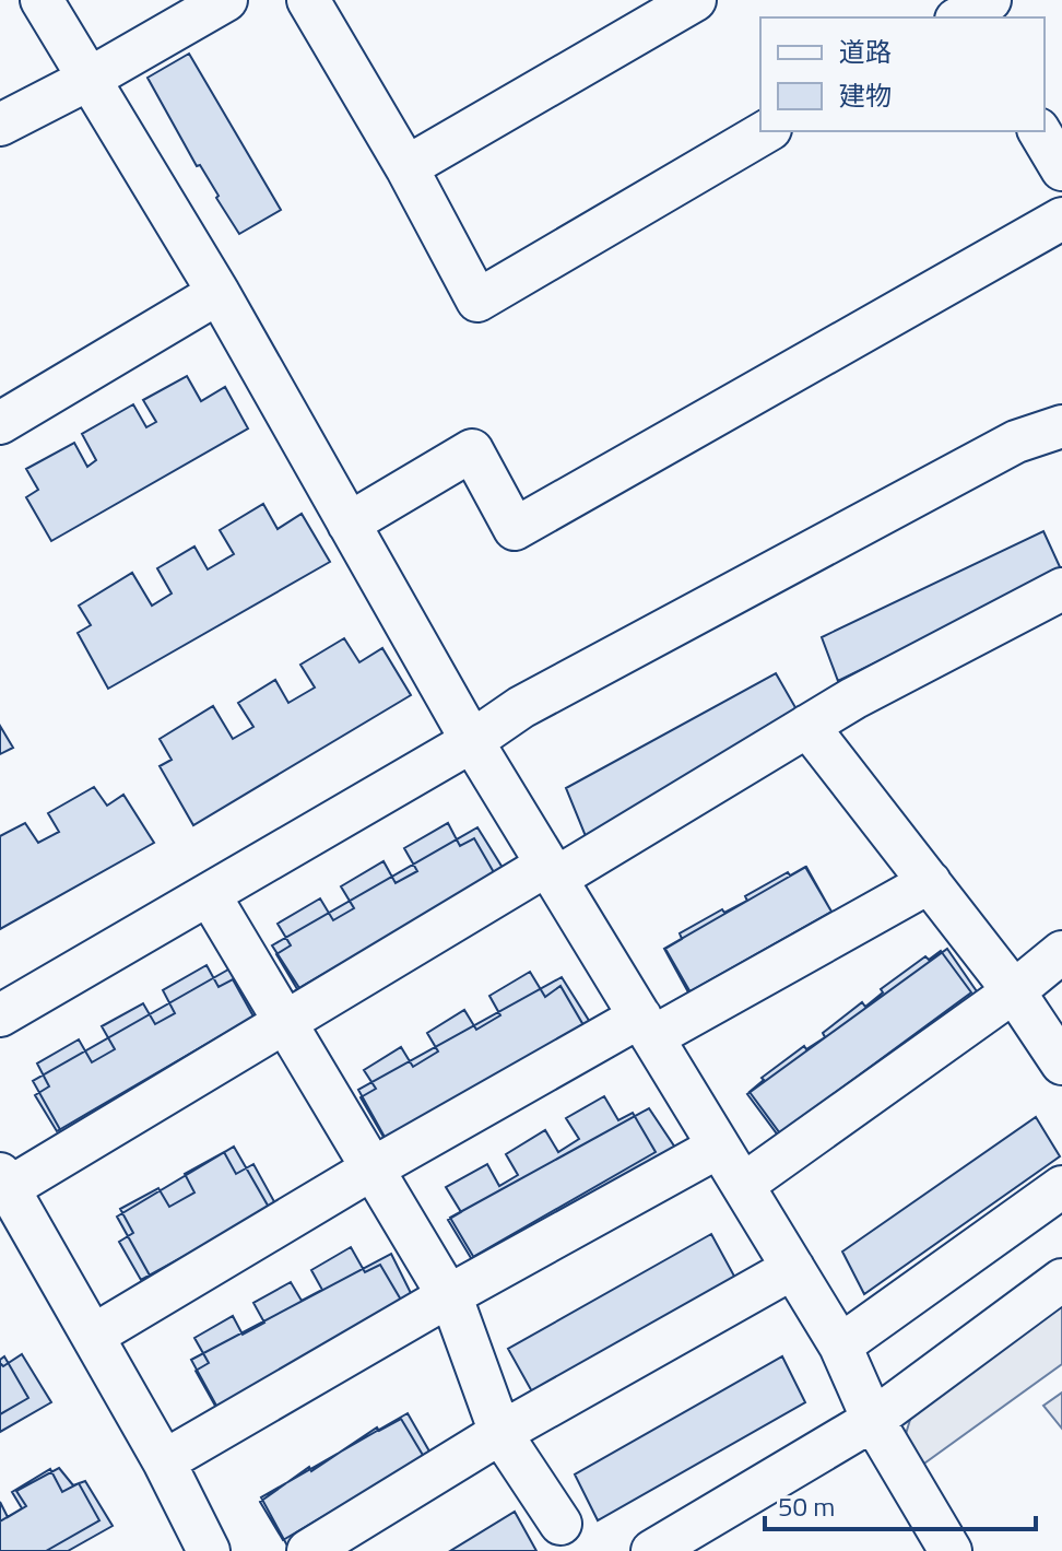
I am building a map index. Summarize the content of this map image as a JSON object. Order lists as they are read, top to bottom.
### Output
{
  "legend": ["道路", "建物"],
  "scale_bar": "50 m"
}
